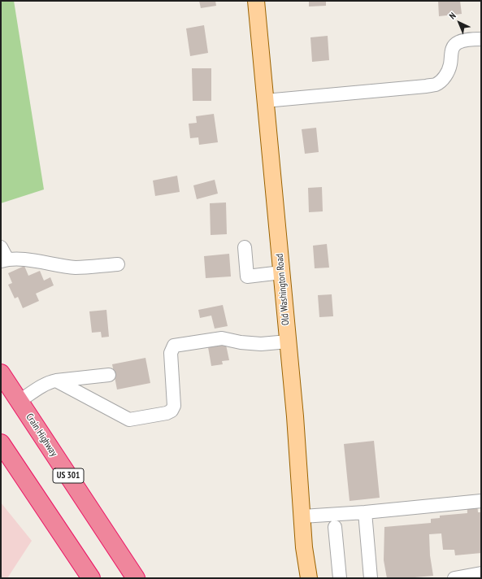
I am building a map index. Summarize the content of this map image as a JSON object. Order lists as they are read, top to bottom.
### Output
{
  "streets": {
    "highway": ["Crain Highway", "US 301"],
    "main road": ["Old Washington Road"]
  },
  "north": "top left"
}
